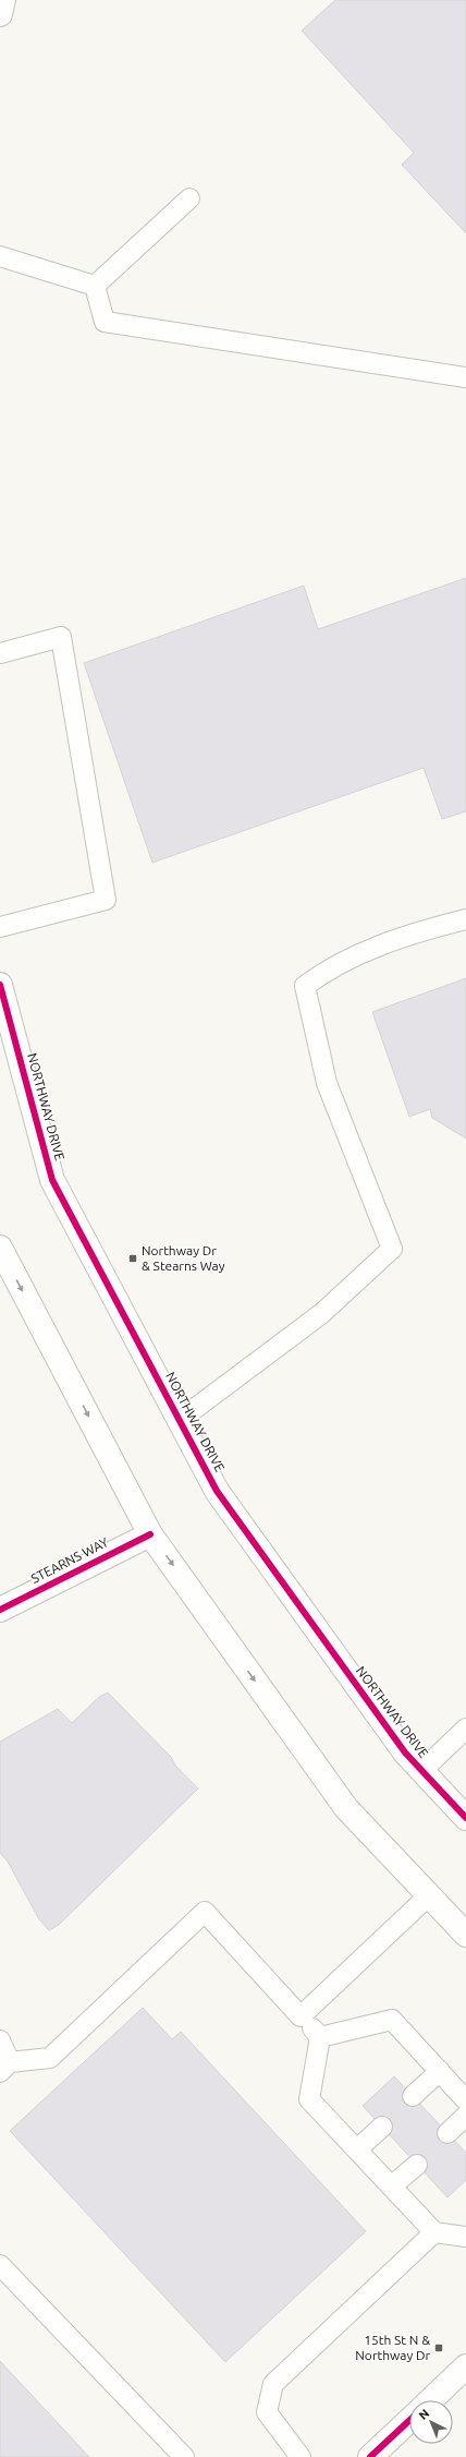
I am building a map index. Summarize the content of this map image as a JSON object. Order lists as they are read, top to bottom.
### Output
{
  "streets": {
    "street": ["NORTHWAY DRIVE", "STEARNS WAY"]
  },
  "places": {
    "transit": ["Northway Dr & Stearns Way", "15th St N & Northway Dr"]
  },
  "north": "top left"
}
